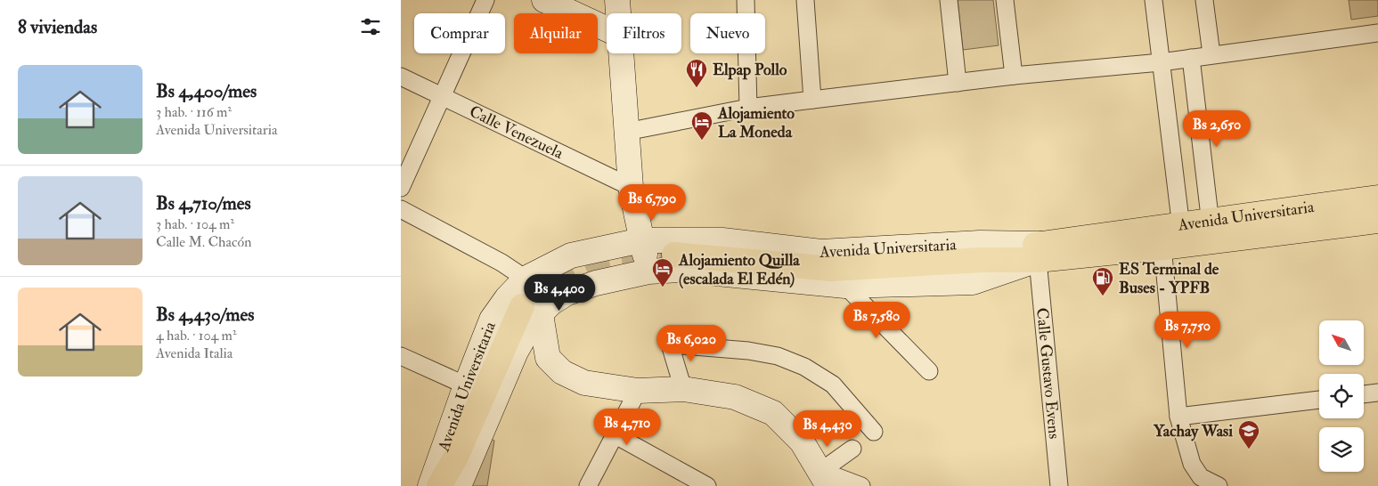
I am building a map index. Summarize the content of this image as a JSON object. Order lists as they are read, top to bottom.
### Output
{
  "streets": {
    "main road": ["Avenida Universitaria"],
    "street": ["Calle Venezuela", "Calle Gustavo Evens"]
  },
  "crossings": [
    ["Avenida Universitaria", "Calle Gustavo Evens"]
  ],
  "places": {
    "restaurant": ["Elpap Pollo"],
    "hotel": ["Alojamiento La Moneda", "Alojamiento Quilla (escalada El Edén)"],
    "fuel station": ["ES Terminal de Buses - YPFB"],
    "school or university": ["Yachay Wasi"]
  },
  "north": "top left",
  "page": {
    "heading": "8 viviendas",
    "chip": [
      "Comprar",
      "Alquilar",
      "Filtros",
      "Nuevo"
    ],
    "list": [
      {
        "name": "Bs 4,400/mes",
        "note": "3 hab. · 116 m² · Avenida Universitaria"
      },
      {
        "name": "Bs 4,710/mes",
        "note": "3 hab. · 104 m² · Calle M. Chacón"
      },
      {
        "name": "Bs 4,430/mes",
        "note": "4 hab. · 104 m² · Avenida Italia"
      }
    ],
    "price": [
      "Bs 2,650",
      "Bs 6,790",
      "Bs 4,400",
      "Bs 7,580",
      "Bs 7,750",
      "Bs 6,020",
      "Bs 4,710",
      "Bs 4,430"
    ]
  }
}
